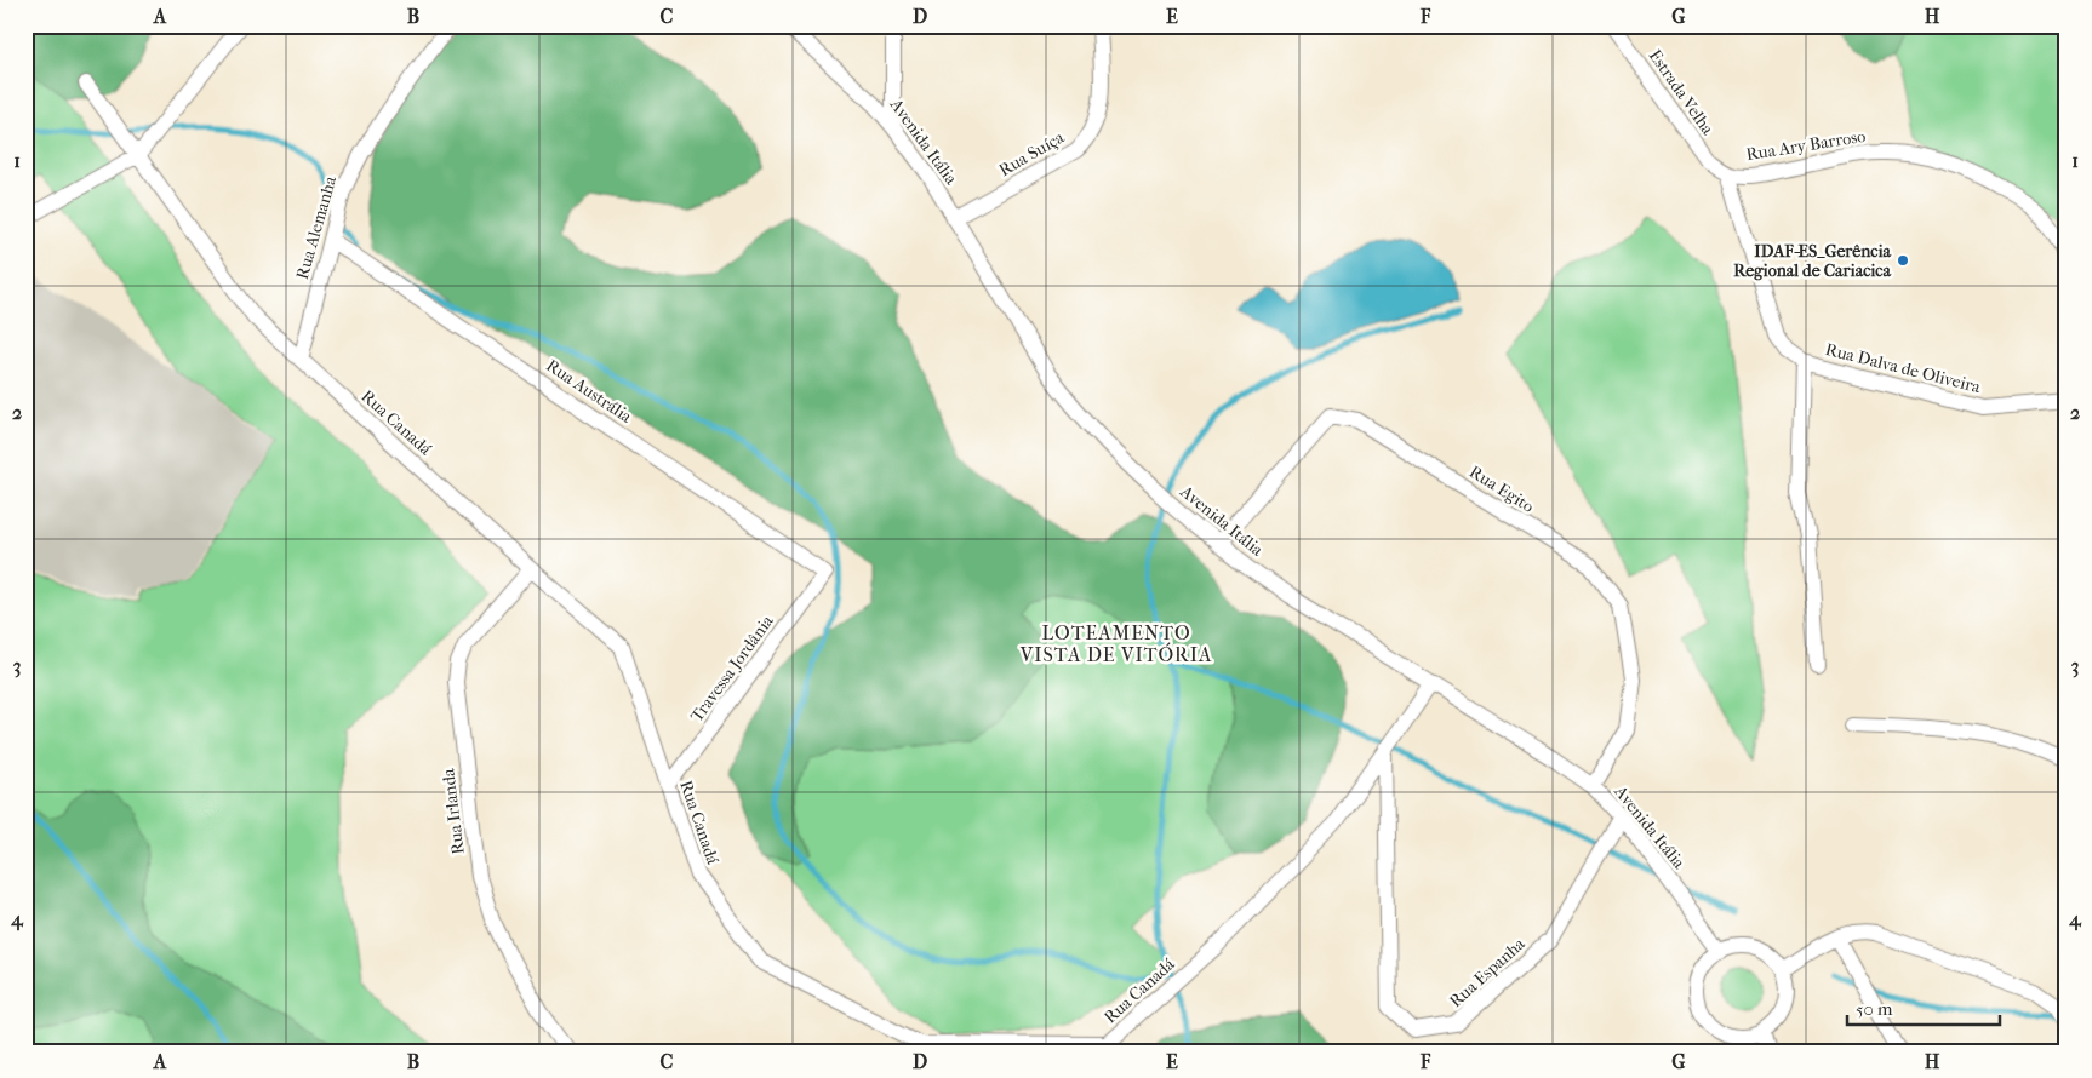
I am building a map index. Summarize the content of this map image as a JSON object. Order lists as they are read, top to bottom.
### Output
{
  "streets": {
    "street": [
      "Estrada Velha",
      "Avenida Itália",
      "Rua Ary Barroso",
      "Rua Suíça",
      "Rua Alemanha",
      "Rua Dalva de Oliveira",
      "Rua Austrália",
      "Rua Canadá",
      "Rua Egito",
      "Travessa Jordânia",
      "Rua Irlanda",
      "Rua Espanha"
    ]
  },
  "crossings": [
    ["Estrada Velha", "Rua Ary Barroso"],
    ["Avenida Itália", "Rua Suíça"],
    ["Avenida Itália", "Rua Canadá"],
    ["Avenida Itália", "Rua Egito"],
    ["Avenida Itália", "Rua Espanha"],
    ["Rua Alemanha", "Rua Austrália"],
    ["Rua Alemanha", "Rua Canadá"],
    ["Rua Austrália", "Travessa Jordânia"],
    ["Rua Canadá", "Travessa Jordânia"],
    ["Rua Canadá", "Rua Irlanda"],
    ["Rua Canadá", "Rua Espanha"]
  ],
  "districts": ["LOTEAMENTO VISTA DE VITÓRIA"],
  "places": ["IDAF-ES_Gerência Regional de Cariacica"],
  "scale_bar": "50 m",
  "grid": {
    "columns": [
      "A",
      "B",
      "C",
      "D",
      "E",
      "F",
      "G",
      "H"
    ],
    "rows": [
      "1",
      "2",
      "3",
      "4"
    ]
  }
}
